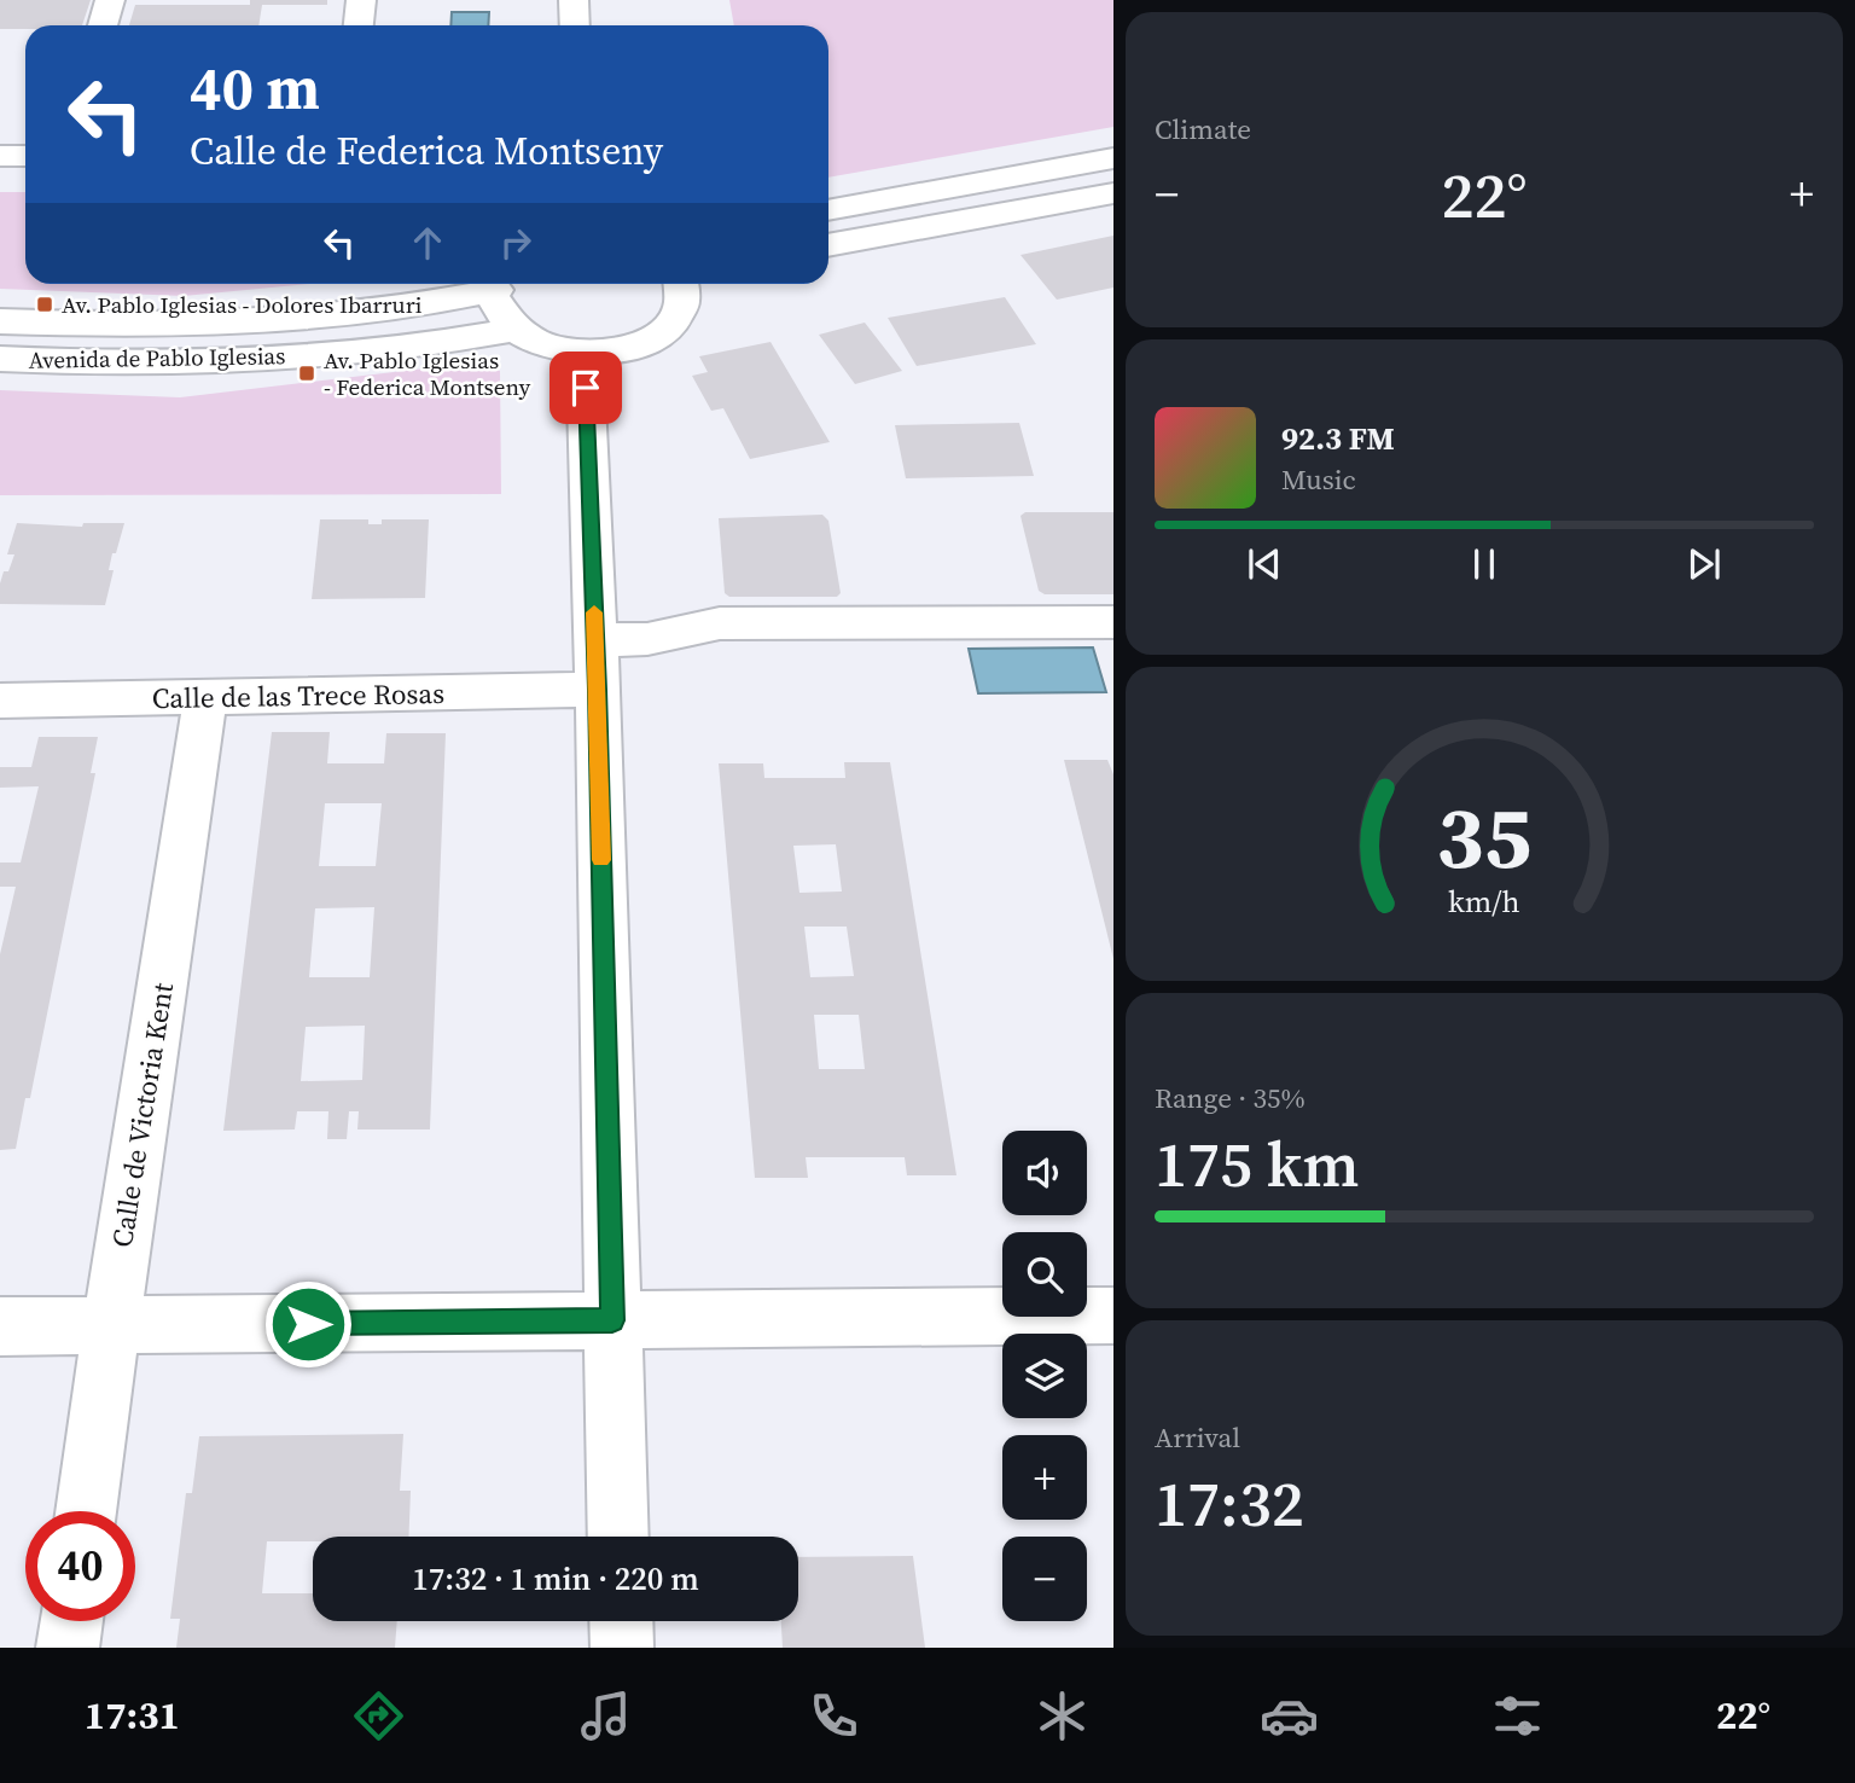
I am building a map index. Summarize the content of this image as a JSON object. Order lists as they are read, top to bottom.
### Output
{
  "streets": {
    "street": ["Avenida de Pablo Iglesias", "Calle de las Trece Rosas", "Calle de Victoria Kent"]
  },
  "crossings": [
    ["Calle de las Trece Rosas", "Calle de Victoria Kent"]
  ],
  "places": {
    "transit": ["Av. Pablo Iglesias - Dolores Ibarruri", "Av. Pablo Iglesias - Federica Montseny"]
  },
  "page": {
    "tile": [
      "Climate",
      ["Range · 35%", "175 km"],
      ["Arrival", "17:32"]
    ],
    "turn": ["40 m", "Calle de Federica Montseny"],
    "heat": ["−", "22°", "+"],
    "song": ["92.3 FM", "Music"],
    "map_buttons": ["+", "−"],
    "limit": "40",
    "trip": "17:32 · 1 min · 220 m",
    "tabs": ["17:31", "22°"],
    "gauge": ["35", "km/h"]
  }
}
